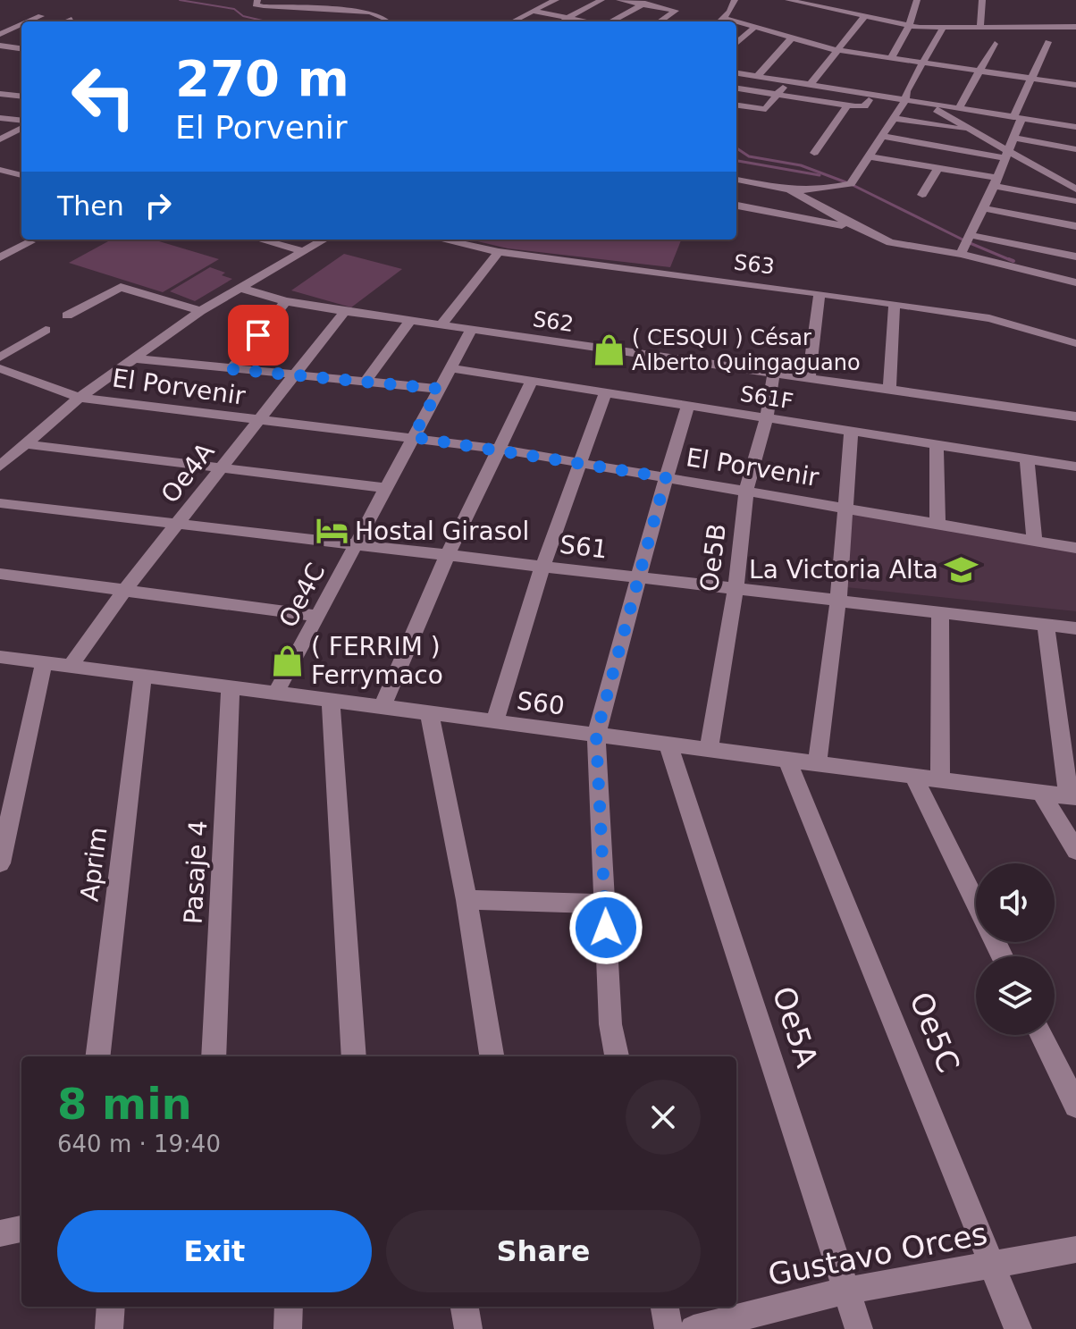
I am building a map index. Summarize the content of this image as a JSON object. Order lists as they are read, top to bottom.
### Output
{
  "streets": {
    "street": [
      "S63",
      "S62",
      "El Porvenir",
      "S61F",
      "Oe4A",
      "S61",
      "Oe5B",
      "Oe4C",
      "S60",
      "Aprim",
      "Pasaje 4",
      "Oe5A",
      "Oe5C",
      "Gustavo Orces"
    ]
  },
  "crossings": [
    ["S62", "Oe4A"],
    ["S62", "Oe5B"],
    ["S62", "Oe4C"],
    ["El Porvenir", "Oe4A"],
    ["El Porvenir", "Oe5B"],
    ["El Porvenir", "Oe4C"],
    ["S61F", "Oe5B"],
    ["S61F", "Oe4C"],
    ["Oe4A", "S61"],
    ["Oe4A", "S60"],
    ["S61", "Oe5B"],
    ["S61", "Oe4C"],
    ["Oe5B", "S60"],
    ["Oe4C", "S60"],
    ["S60", "Aprim"],
    ["S60", "Pasaje 4"],
    ["S60", "Oe5A"],
    ["S60", "Oe5C"],
    ["Oe5A", "Gustavo Orces"],
    ["Oe5C", "Gustavo Orces"]
  ],
  "places": {
    "shop": ["( CESQUI ) César Alberto Quingaguano", "( FERRIM ) Ferrymaco"],
    "hotel": ["Hostal Girasol"],
    "school or university": ["La Victoria Alta"]
  },
  "page": {
    "turn": ["270 m", "El Porvenir"],
    "then": "Then",
    "heading": ["8 min", "640 m · 19:40"],
    "buttons": ["Exit", "Share"]
  }
}
